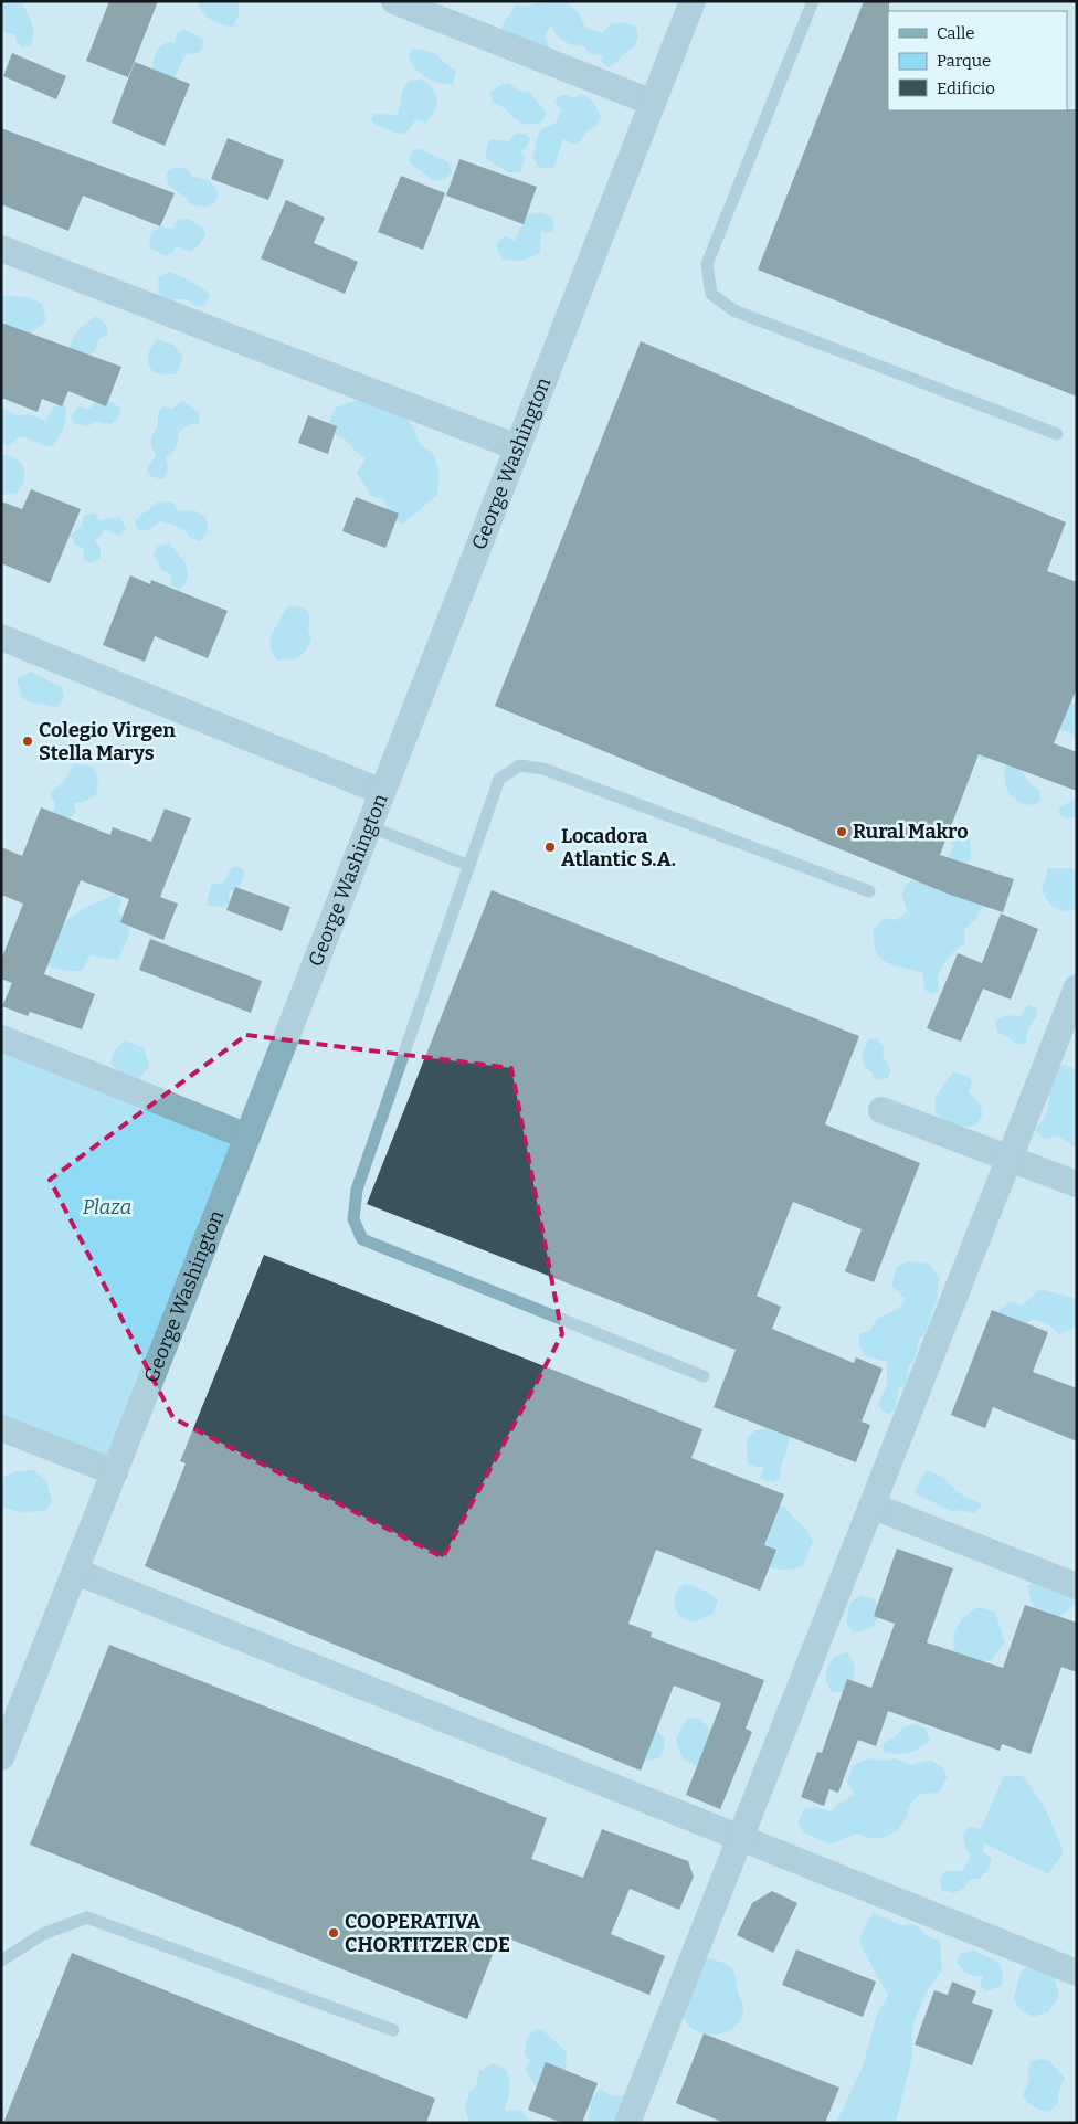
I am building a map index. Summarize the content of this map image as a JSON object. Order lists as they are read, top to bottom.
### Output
{
  "streets": {
    "street": ["George Washington"]
  },
  "parks": ["Plaza"],
  "places": [
    "Colegio Virgen Stella Marys",
    "Rural Makro",
    "Locadora Atlantic S.A.",
    "COOPERATIVA CHORTITZER CDE"
  ],
  "legend": ["Calle", "Parque", "Edificio"]
}
